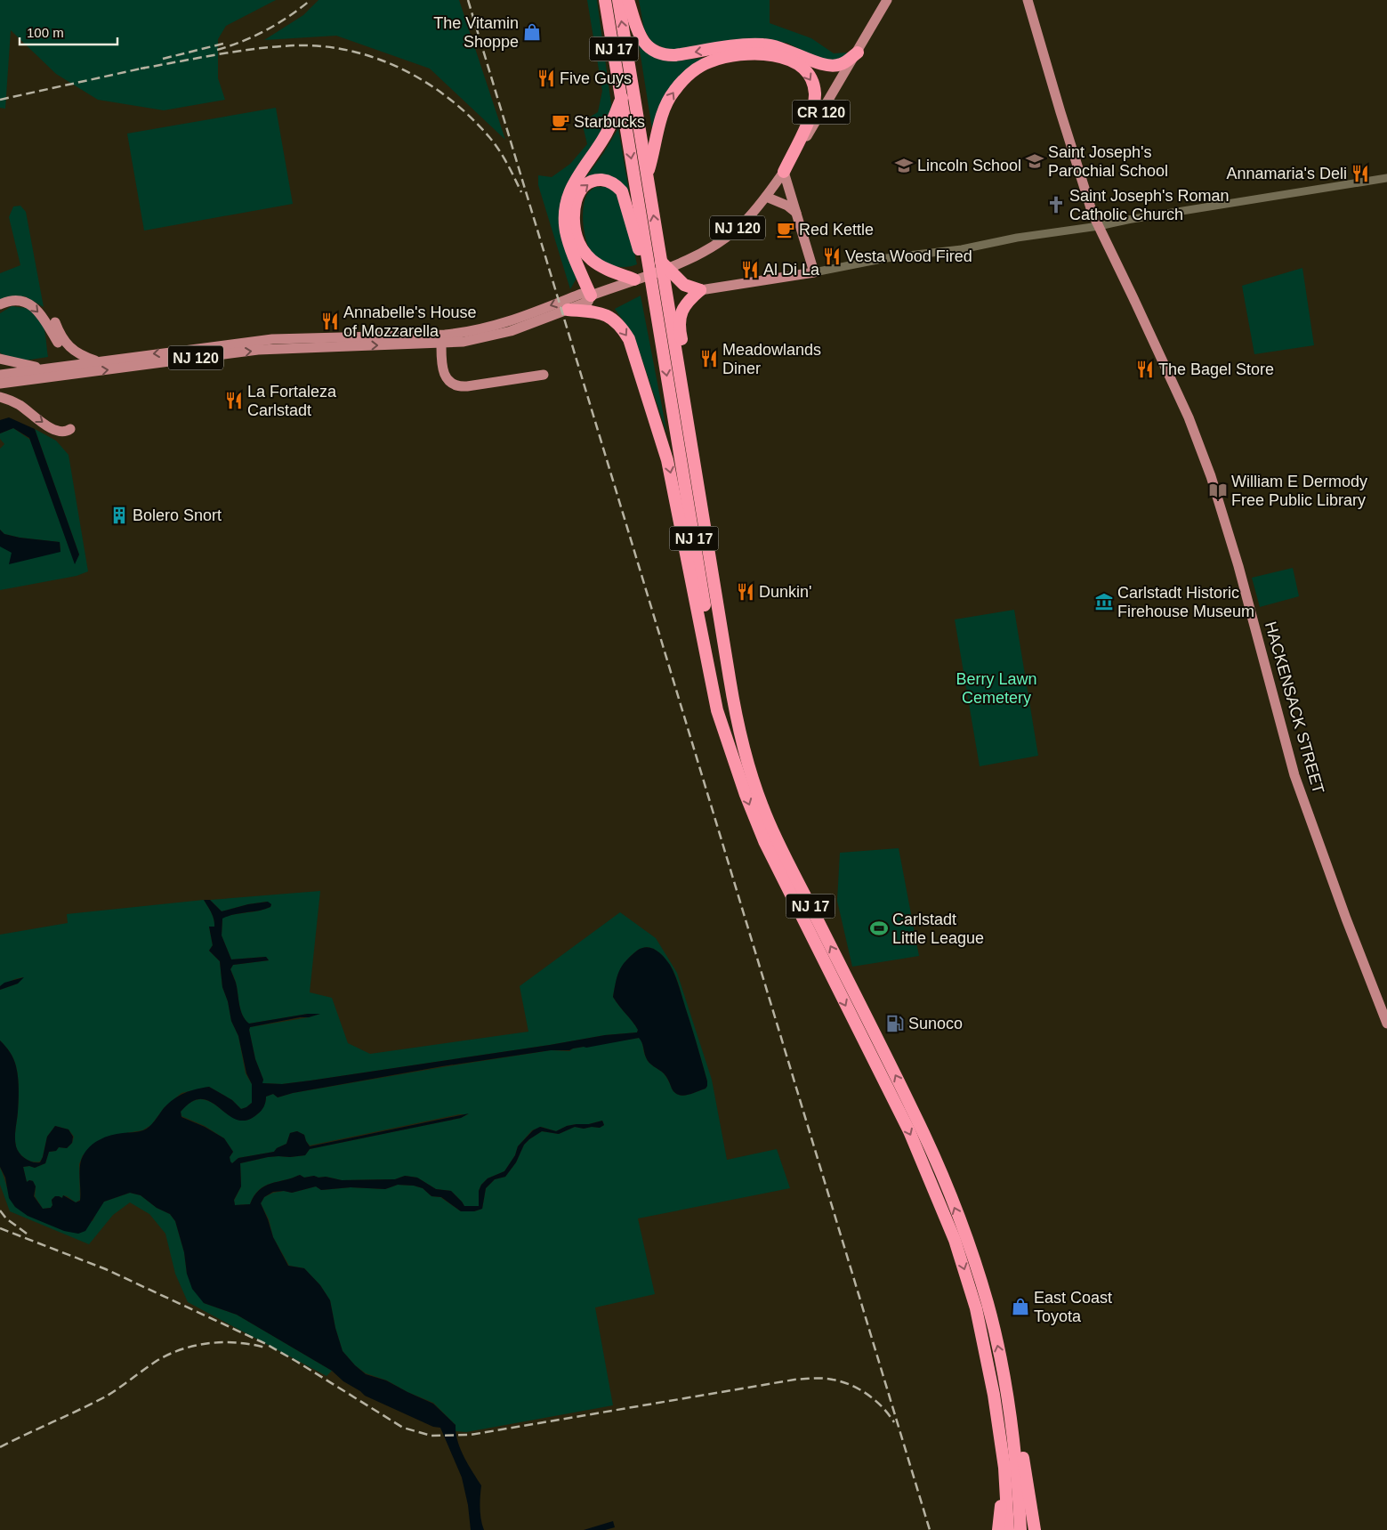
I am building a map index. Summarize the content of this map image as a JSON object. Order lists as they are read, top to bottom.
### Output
{
  "streets": {
    "highway": ["NJ 17"],
    "main road": ["CR 120", "NJ 120", "HACKENSACK STREET"]
  },
  "crossings": [
    ["CR 120", "NJ 120"]
  ],
  "parks": ["Berry Lawn Cemetery"],
  "places": {
    "shop": ["The Vitamin Shoppe", "East Coast Toyota"],
    "restaurant": [
      "Five Guys",
      "Annamaria's Deli",
      "Vesta Wood Fired",
      "Al Di La",
      "Annabelle's House of Mozzarella",
      "Meadowlands Diner",
      "The Bagel Store",
      "La Fortaleza Carlstadt",
      "Dunkin'"
    ],
    "cafe": ["Starbucks", "Red Kettle"],
    "school or university": ["Saint Joseph's Parochial School", "Lincoln School"],
    "church": ["Saint Joseph's Roman Catholic Church"],
    "library": ["William E Dermody Free Public Library"],
    "building": ["Bolero Snort"],
    "museum": ["Carlstadt Historic Firehouse Museum"],
    "sports": ["Carlstadt Little League"],
    "fuel station": ["Sunoco"]
  },
  "scale_bar": "100 m"
}
